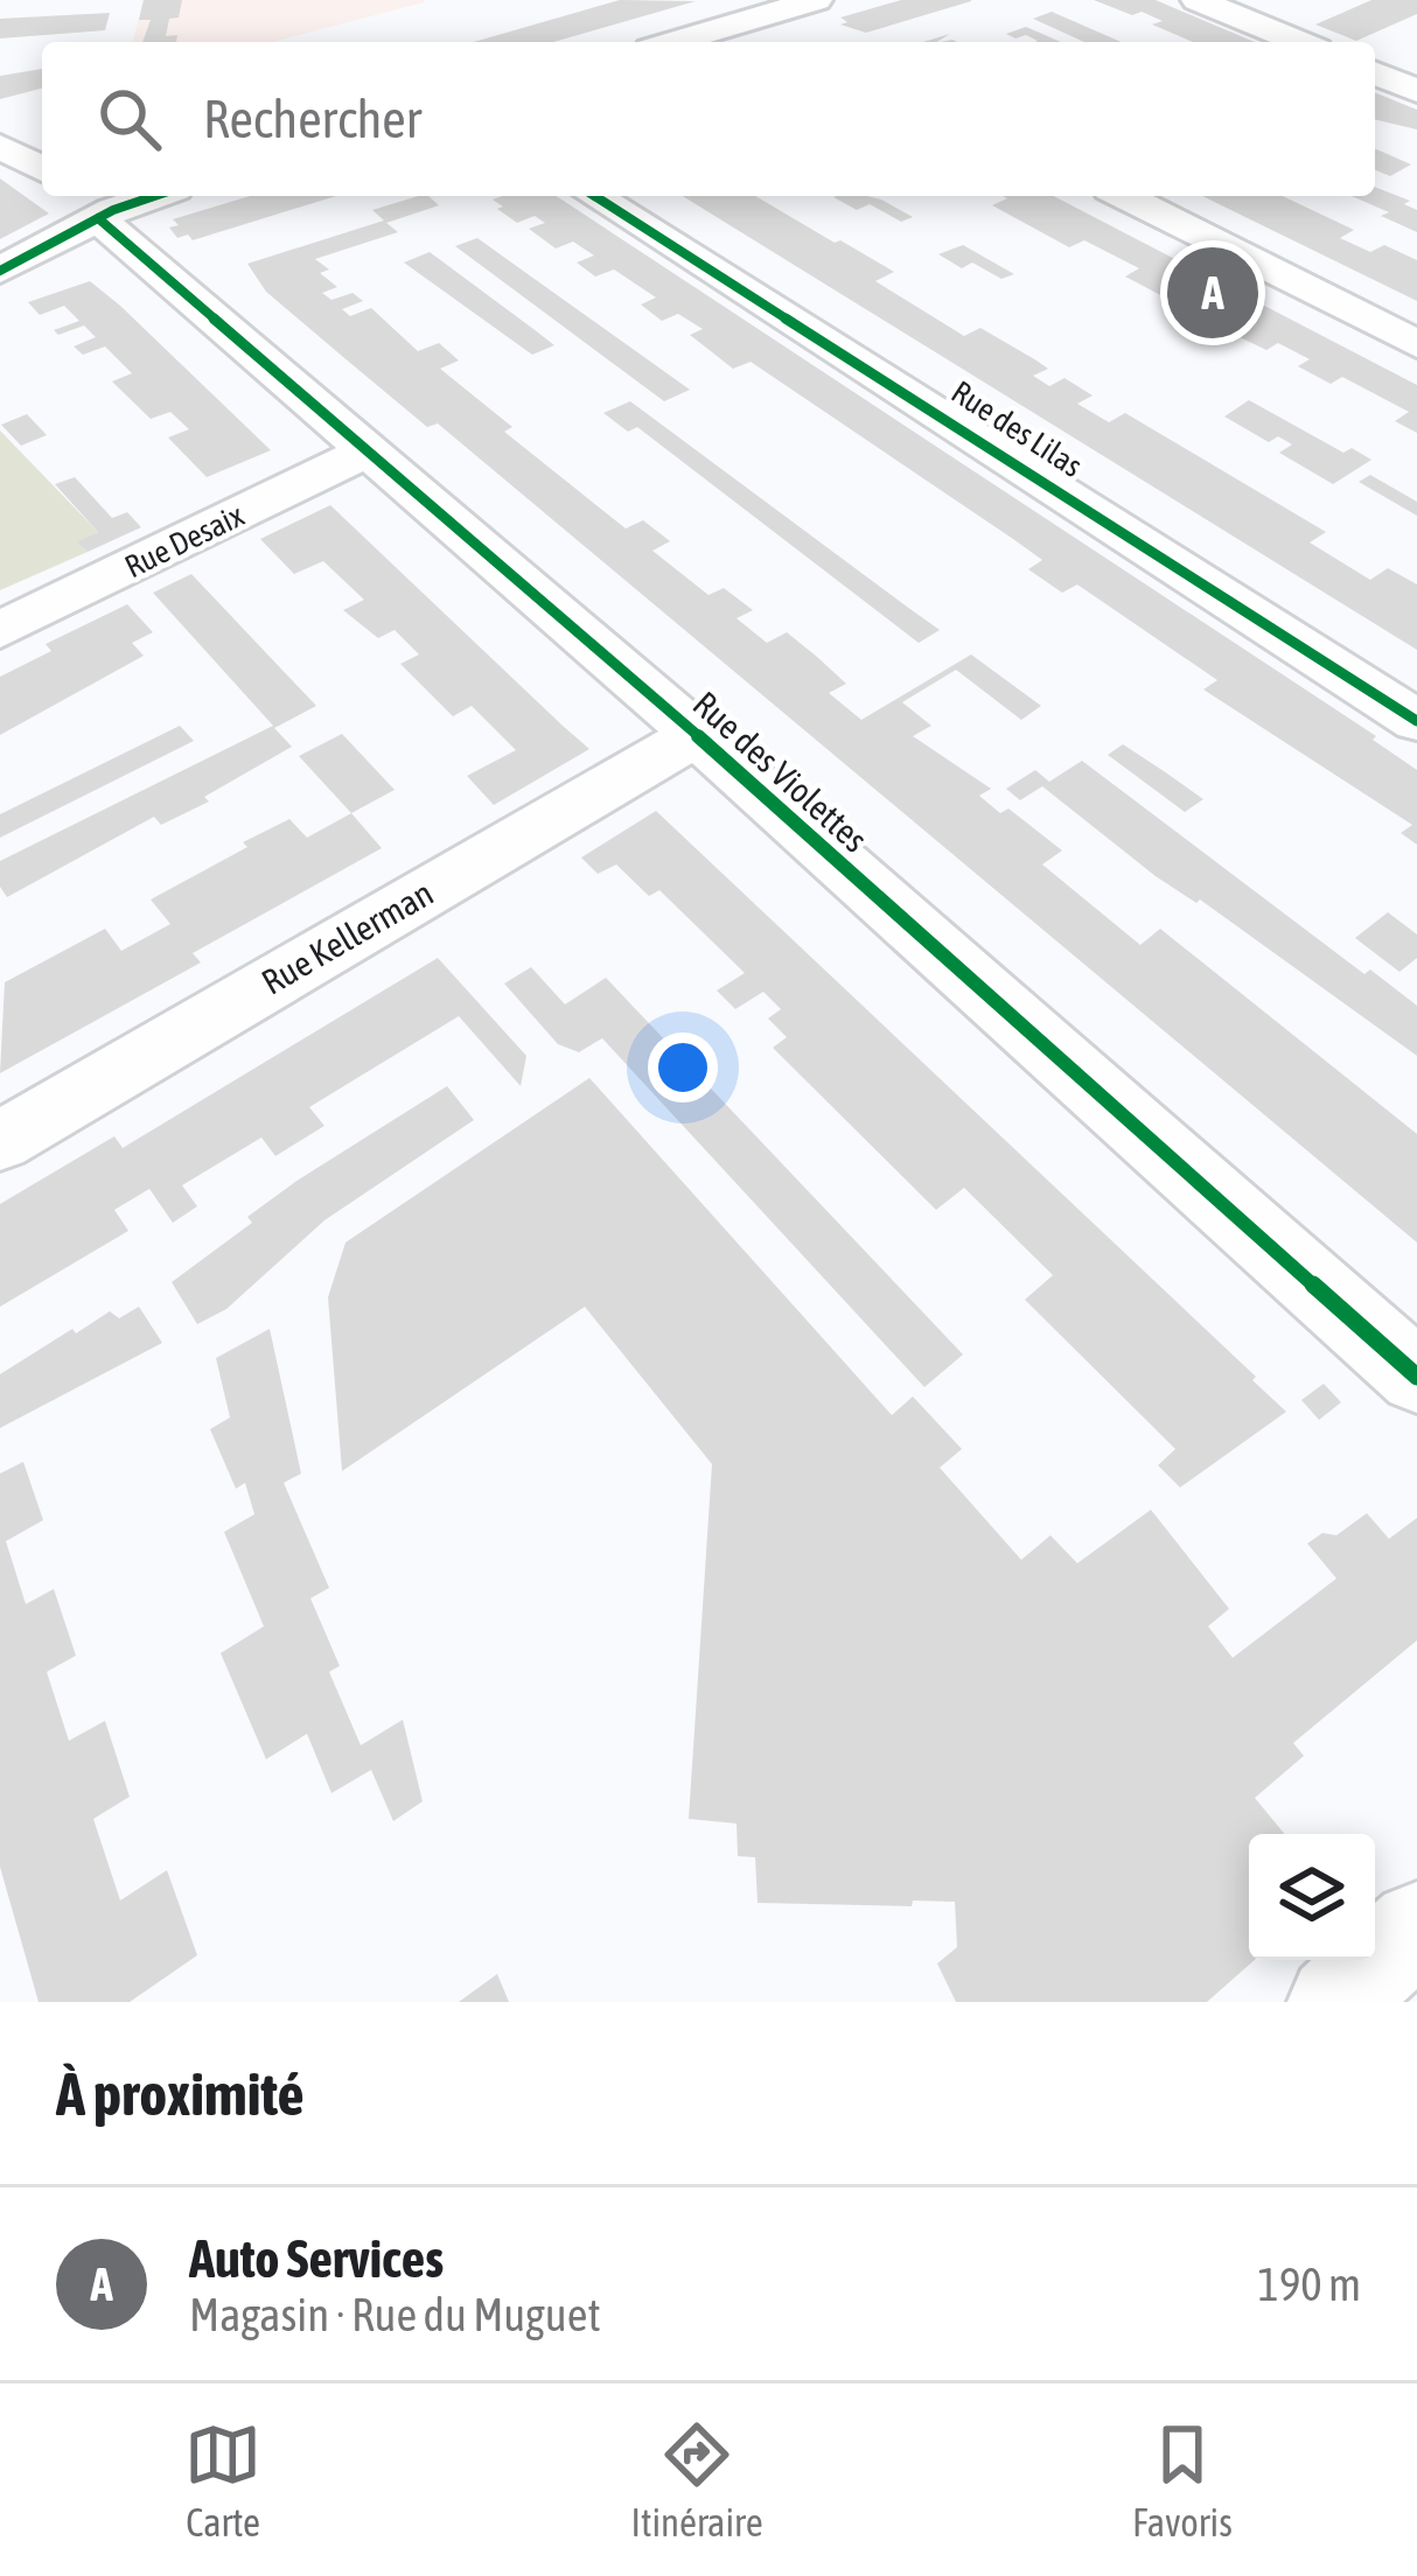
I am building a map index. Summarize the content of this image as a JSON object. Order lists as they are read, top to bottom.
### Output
{
  "streets": {
    "street": [
      "Rue des Lilas",
      "Rue Desaix",
      "Rue des Violettes",
      "Rue Kellerman"
    ]
  },
  "crossings": [
    ["Rue Desaix", "Rue des Violettes"],
    ["Rue des Violettes", "Rue Kellerman"]
  ],
  "page": {
    "search": "Rechercher",
    "pins": "A",
    "heading": "À proximité",
    "list": [
      {
        "mark": "A",
        "name": "Auto Services",
        "note": "Magasin · Rue du Muguet",
        "value": "190 m"
      }
    ],
    "nav": ["Carte", "Itinéraire", "Favoris"]
  }
}
